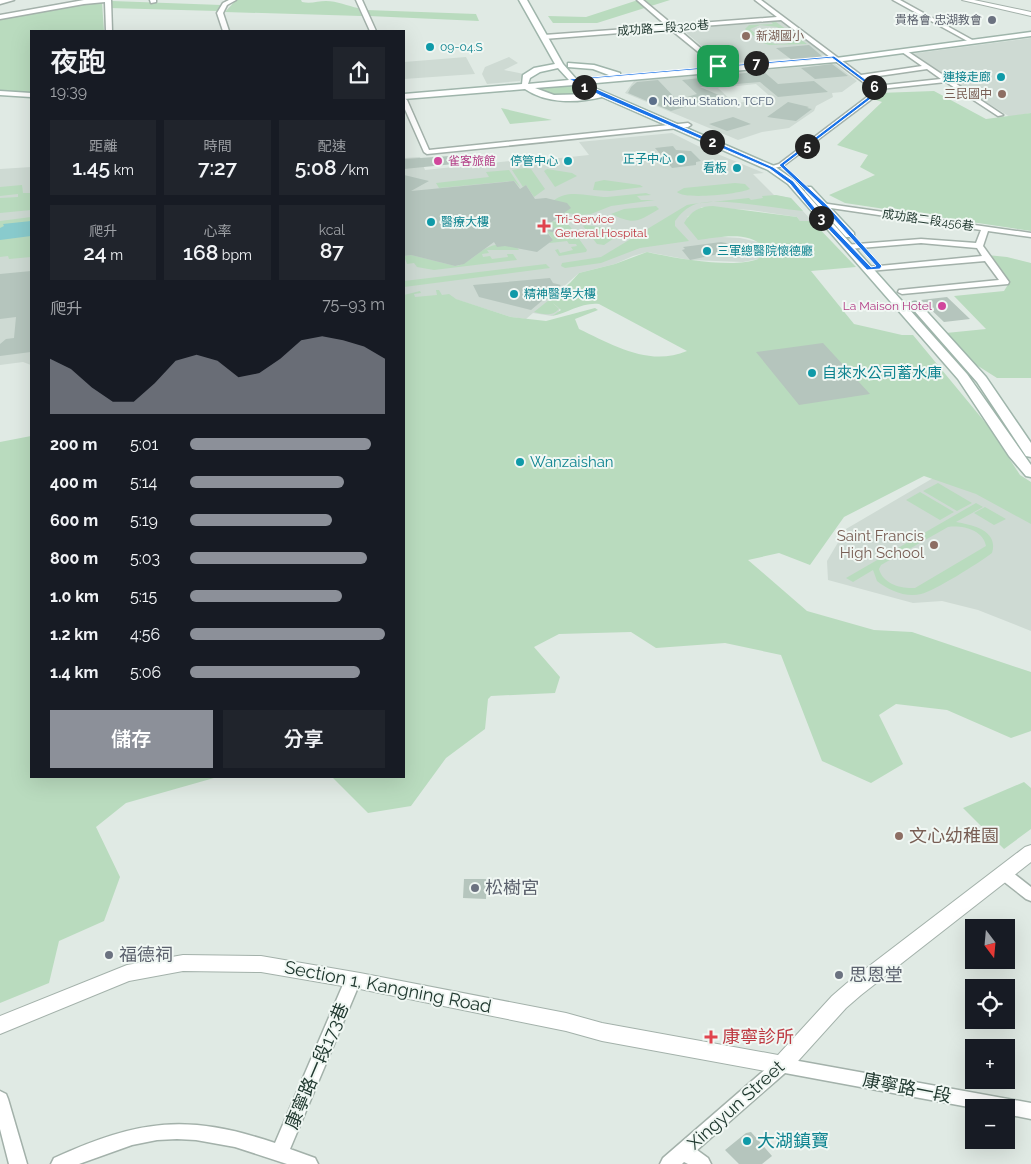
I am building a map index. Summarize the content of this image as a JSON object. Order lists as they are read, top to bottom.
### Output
{
  "streets": {
    "street": [
      "成功路二段320巷",
      "成功路二段456巷",
      "Section 1, Kangning Road",
      "康寧路一段173巷",
      "康寧路一段",
      "Xingyun Street"
    ]
  },
  "crossings": [
    ["Section 1, Kangning Road", "康寧路一段173巷"],
    ["Section 1, Kangning Road", "康寧路一段"],
    ["Section 1, Kangning Road", "Xingyun Street"],
    ["康寧路一段", "Xingyun Street"]
  ],
  "places": {
    "other": [
      "貴格會 忠湖教會",
      "新湖國小",
      "09-04.S",
      "連接走廊",
      "三民國中",
      "Neihu Station, TCFD",
      "正子中心",
      "雀客旅館",
      "停管中心",
      "看板",
      "醫療大樓",
      "三軍總醫院懷德廳",
      "精神醫學大樓",
      "La Maison Hotel",
      "自來水公司蓄水庫",
      "Wanzaishan",
      "Saint Francis High School",
      "文心幼稚園",
      "松樹宮",
      "福德祠",
      "思恩堂",
      "大湖鎮寶"
    ],
    "health": ["Tri-Service General Hospital", "康寧診所"]
  },
  "north": "bottom",
  "page": {
    "heading": ["夜跑", "19:39"],
    "pins": [
      "7",
      "1",
      "6",
      "2",
      "5",
      "3"
    ],
    "stats": [
      ["距離", "1.45 km"],
      ["時間", "7:27"],
      ["配速", "5:08 /km"],
      ["爬升", "24 m"],
      ["心率", "168 bpm"],
      ["kcal", "87"]
    ],
    "chart": ["爬升", "75–93 m"],
    "list": [
      {
        "name": "200 m",
        "note": "5:01"
      },
      {
        "name": "400 m",
        "note": "5:14"
      },
      {
        "name": "600 m",
        "note": "5:19"
      },
      {
        "name": "800 m",
        "note": "5:03"
      },
      {
        "name": "1.0 km",
        "note": "5:15"
      },
      {
        "name": "1.2 km",
        "note": "4:56"
      },
      {
        "name": "1.4 km",
        "note": "5:06"
      }
    ],
    "buttons": ["儲存", "分享"],
    "map_buttons": ["+", "−"]
  }
}
